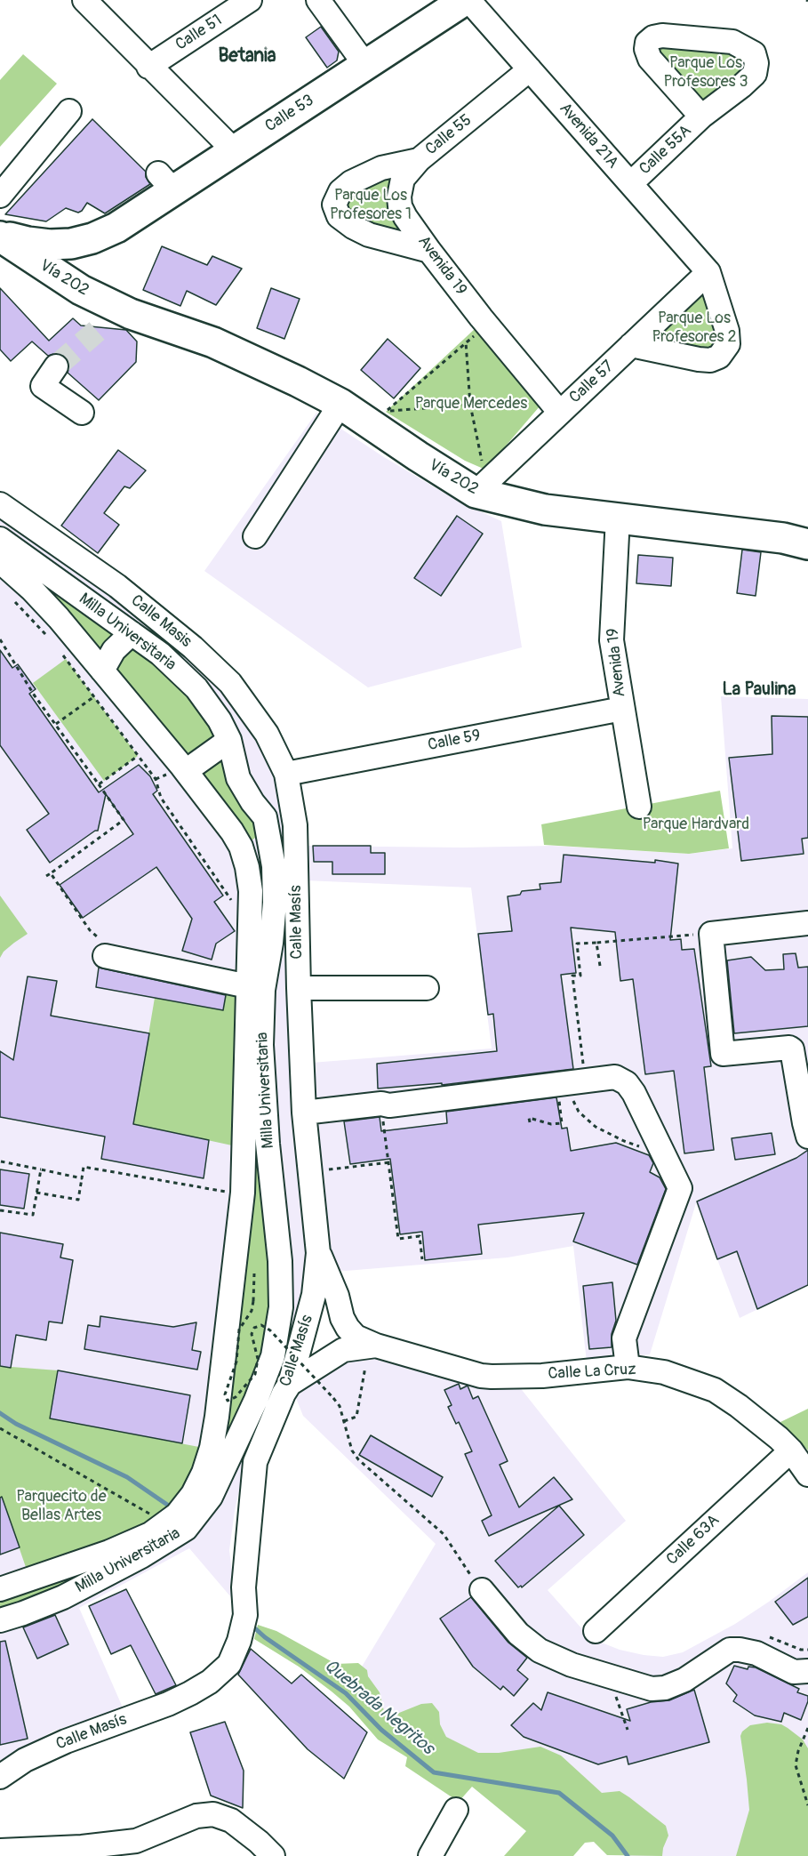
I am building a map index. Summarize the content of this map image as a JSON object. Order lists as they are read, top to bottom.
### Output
{
  "streets": {
    "main road": ["Calle 53", "Vía 202"],
    "street": [
      "Calle 51",
      "Calle 55",
      "Avenida 21A",
      "Calle 55A",
      "Avenida 19",
      "Calle 57",
      "Calle Masis",
      "Milla Universitaria",
      "Calle 59",
      "Calle Masís",
      "Calle La Cruz",
      "Calle 63A"
    ]
  },
  "crossings": [
    ["Calle 53", "Avenida 21A"],
    ["Calle 53", "Vía 202"],
    ["Calle 55", "Avenida 21A"],
    ["Calle 55", "Avenida 19"],
    ["Avenida 21A", "Calle 55A"],
    ["Avenida 21A", "Calle 57"],
    ["Avenida 19", "Vía 202"],
    ["Avenida 19", "Calle 57"],
    ["Avenida 19", "Calle 59"],
    ["Vía 202", "Calle 57"],
    ["Calle Masis", "Calle 59"],
    ["Calle Masis", "Calle Masís"],
    ["Calle 59", "Calle Masís"],
    ["Calle Masís", "Calle La Cruz"],
    ["Calle La Cruz", "Calle 63A"]
  ],
  "districts": ["Betania", "La Paulina"],
  "water": ["Quebrada Negritos"],
  "parks": [
    "Parque Los Profesores 3",
    "Parque Los Profesores 1",
    "Parque Los Profesores 2",
    "Parque Mercedes",
    "Parque Hardvard",
    "Parquecito de Bellas Artes"
  ]
}
